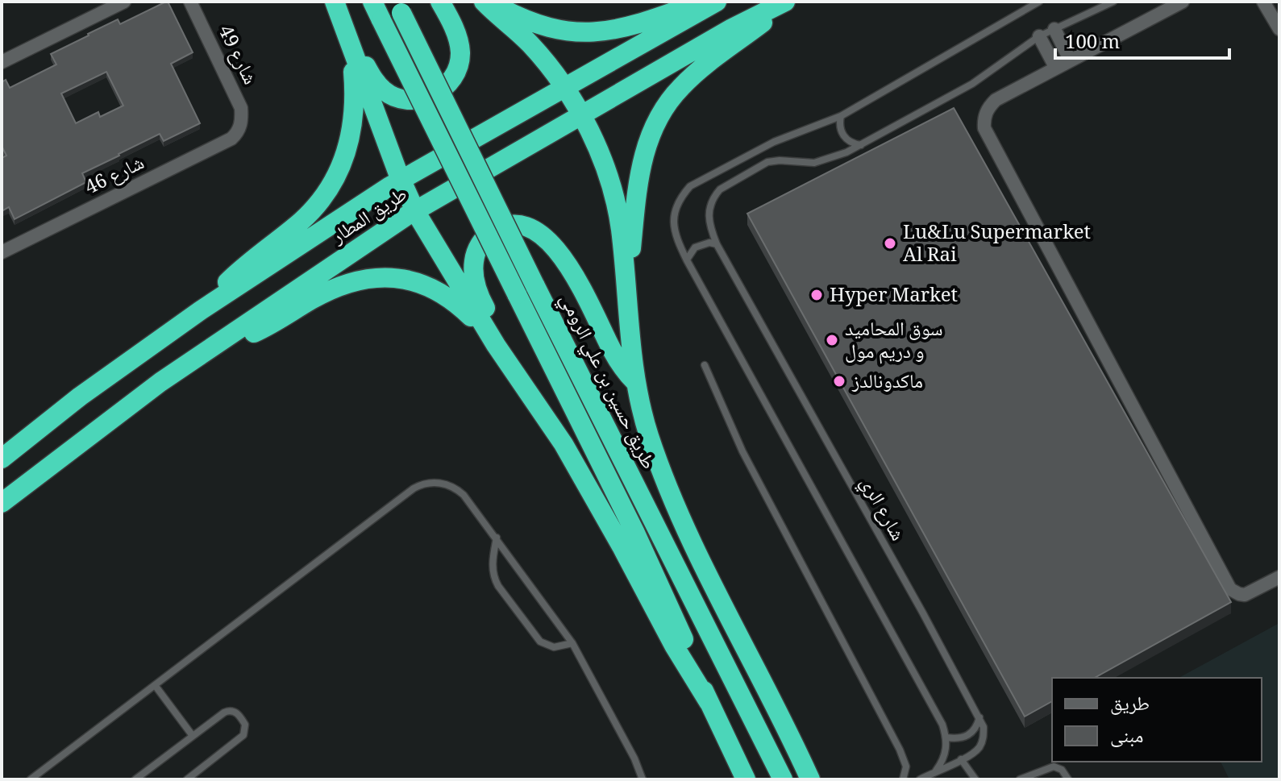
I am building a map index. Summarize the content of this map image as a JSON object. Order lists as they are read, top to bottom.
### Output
{
  "streets": {
    "highway": ["طريق المطار", "طريق حسين بن علي الرومي"],
    "street": ["شارع 49", "شارع 46"],
    "lane": ["شارع الري"]
  },
  "crossings": [
    ["شارع 49", "شارع 46"]
  ],
  "places": [
    "Lu&Lu Supermarket Al Rai",
    "Hyper Market",
    "سوق المحاميد و دريم مول",
    "ماكدونالدز"
  ],
  "legend": ["طريق", "مبنى"],
  "scale_bar": "100 m"
}
